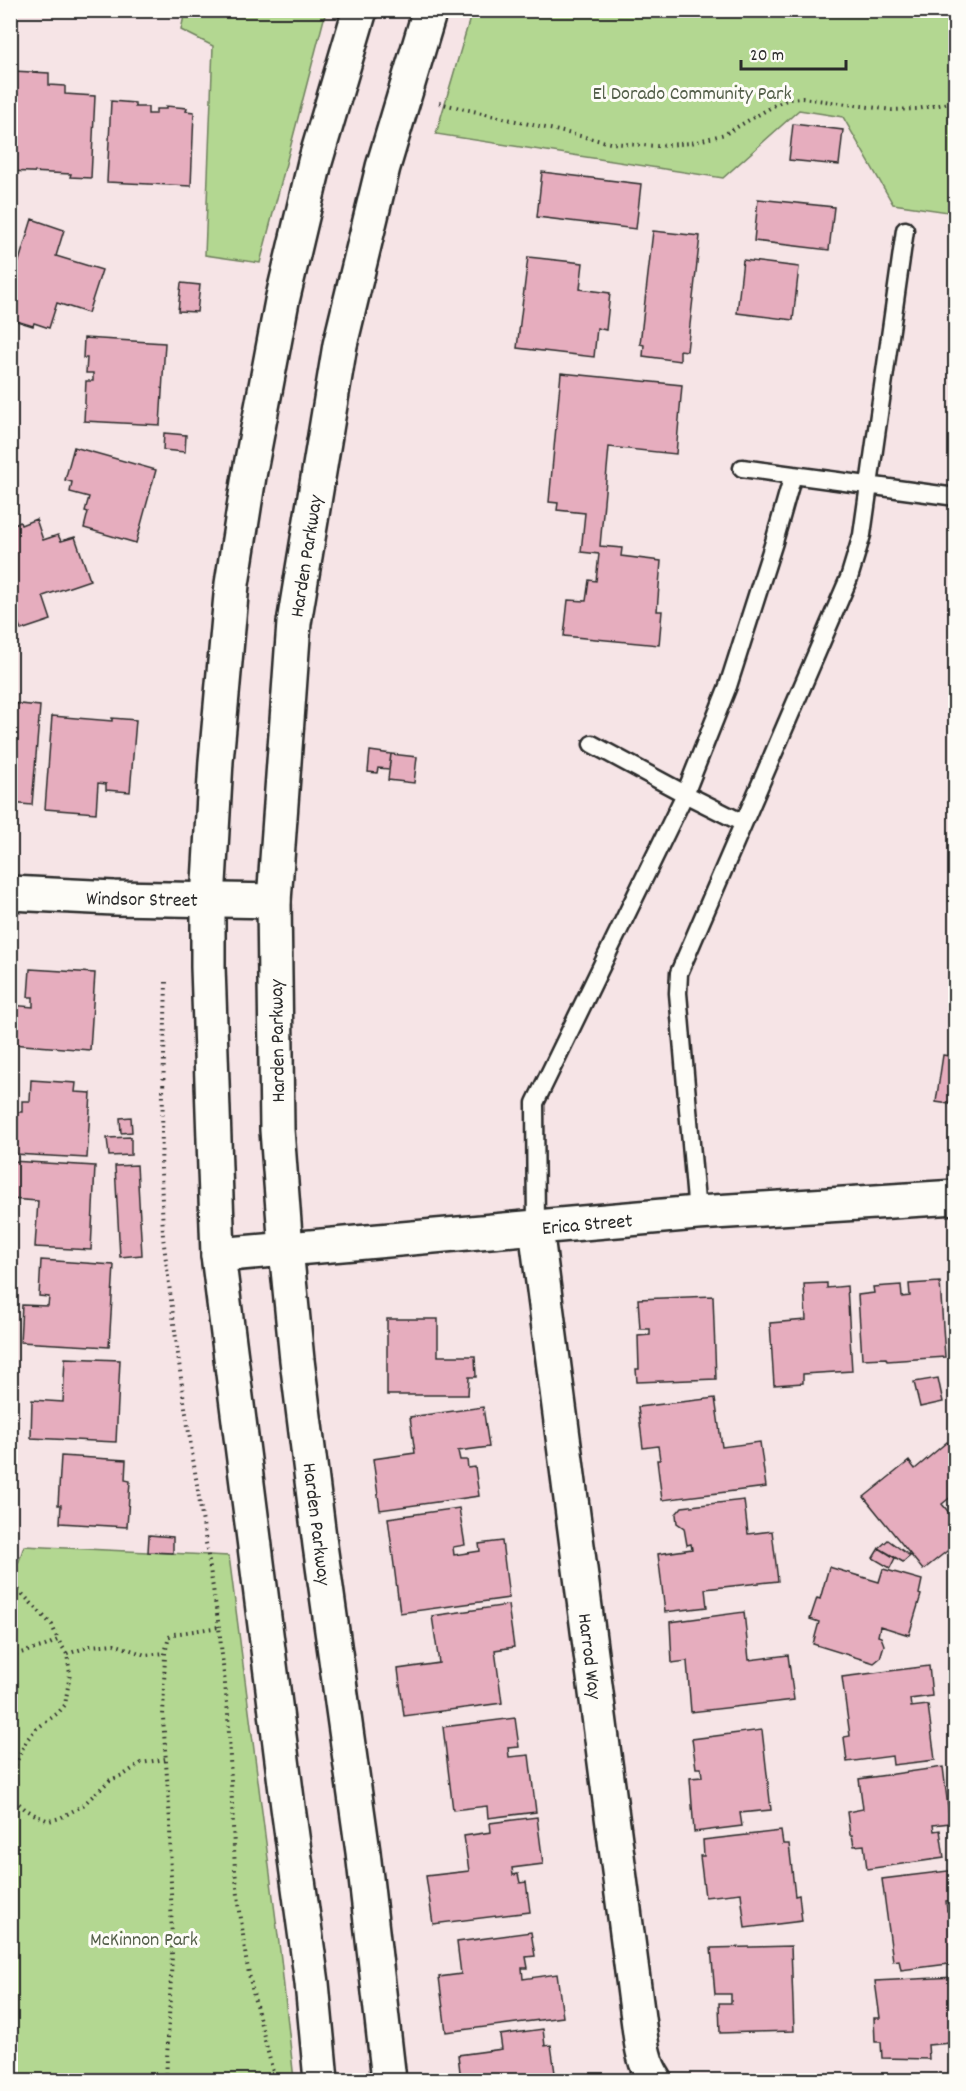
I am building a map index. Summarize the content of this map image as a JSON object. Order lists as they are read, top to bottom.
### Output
{
  "streets": {
    "street": [
      "Harden Parkway",
      "Windsor Street",
      "Erica Street",
      "Harrod Way"
    ]
  },
  "crossings": [
    ["Harden Parkway", "Windsor Street"],
    ["Harden Parkway", "Erica Street"],
    ["Erica Street", "Harrod Way"]
  ],
  "parks": ["El Dorado Community Park", "McKinnon Park"],
  "scale_bar": "20 m"
}
